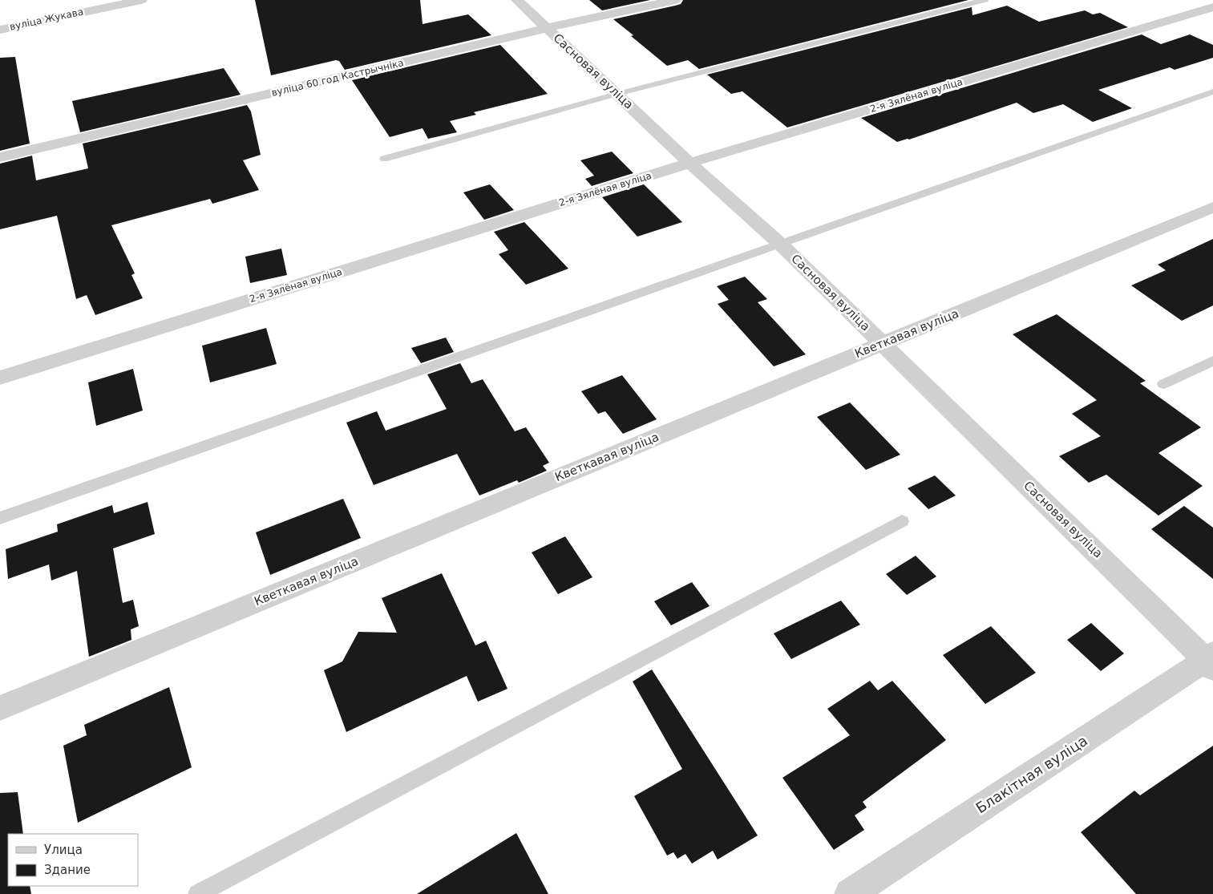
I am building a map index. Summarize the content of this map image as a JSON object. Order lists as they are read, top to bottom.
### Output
{
  "streets": {
    "street": [
      "вуліца Жукава",
      "Сасновая вуліца",
      "вуліца 60 год Кастрычніка",
      "2-я Зялёная вуліца",
      "Кветкавая вуліца",
      "Блакітная вуліца"
    ]
  },
  "crossings": [
    ["Сасновая вуліца", "вуліца 60 год Кастрычніка"],
    ["Сасновая вуліца", "2-я Зялёная вуліца"],
    ["Сасновая вуліца", "Кветкавая вуліца"],
    ["Сасновая вуліца", "Блакітная вуліца"]
  ],
  "legend": ["Улица", "Здание"]
}
